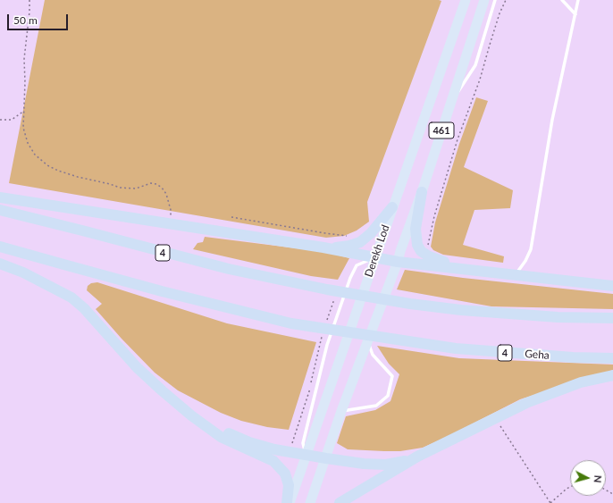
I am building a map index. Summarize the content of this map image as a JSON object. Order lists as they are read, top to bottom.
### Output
{
  "streets": {
    "highway": ["4", "Geha"],
    "main road": ["461", "Derekh Lod"]
  },
  "scale_bar": "50 m",
  "north": "right"
}
